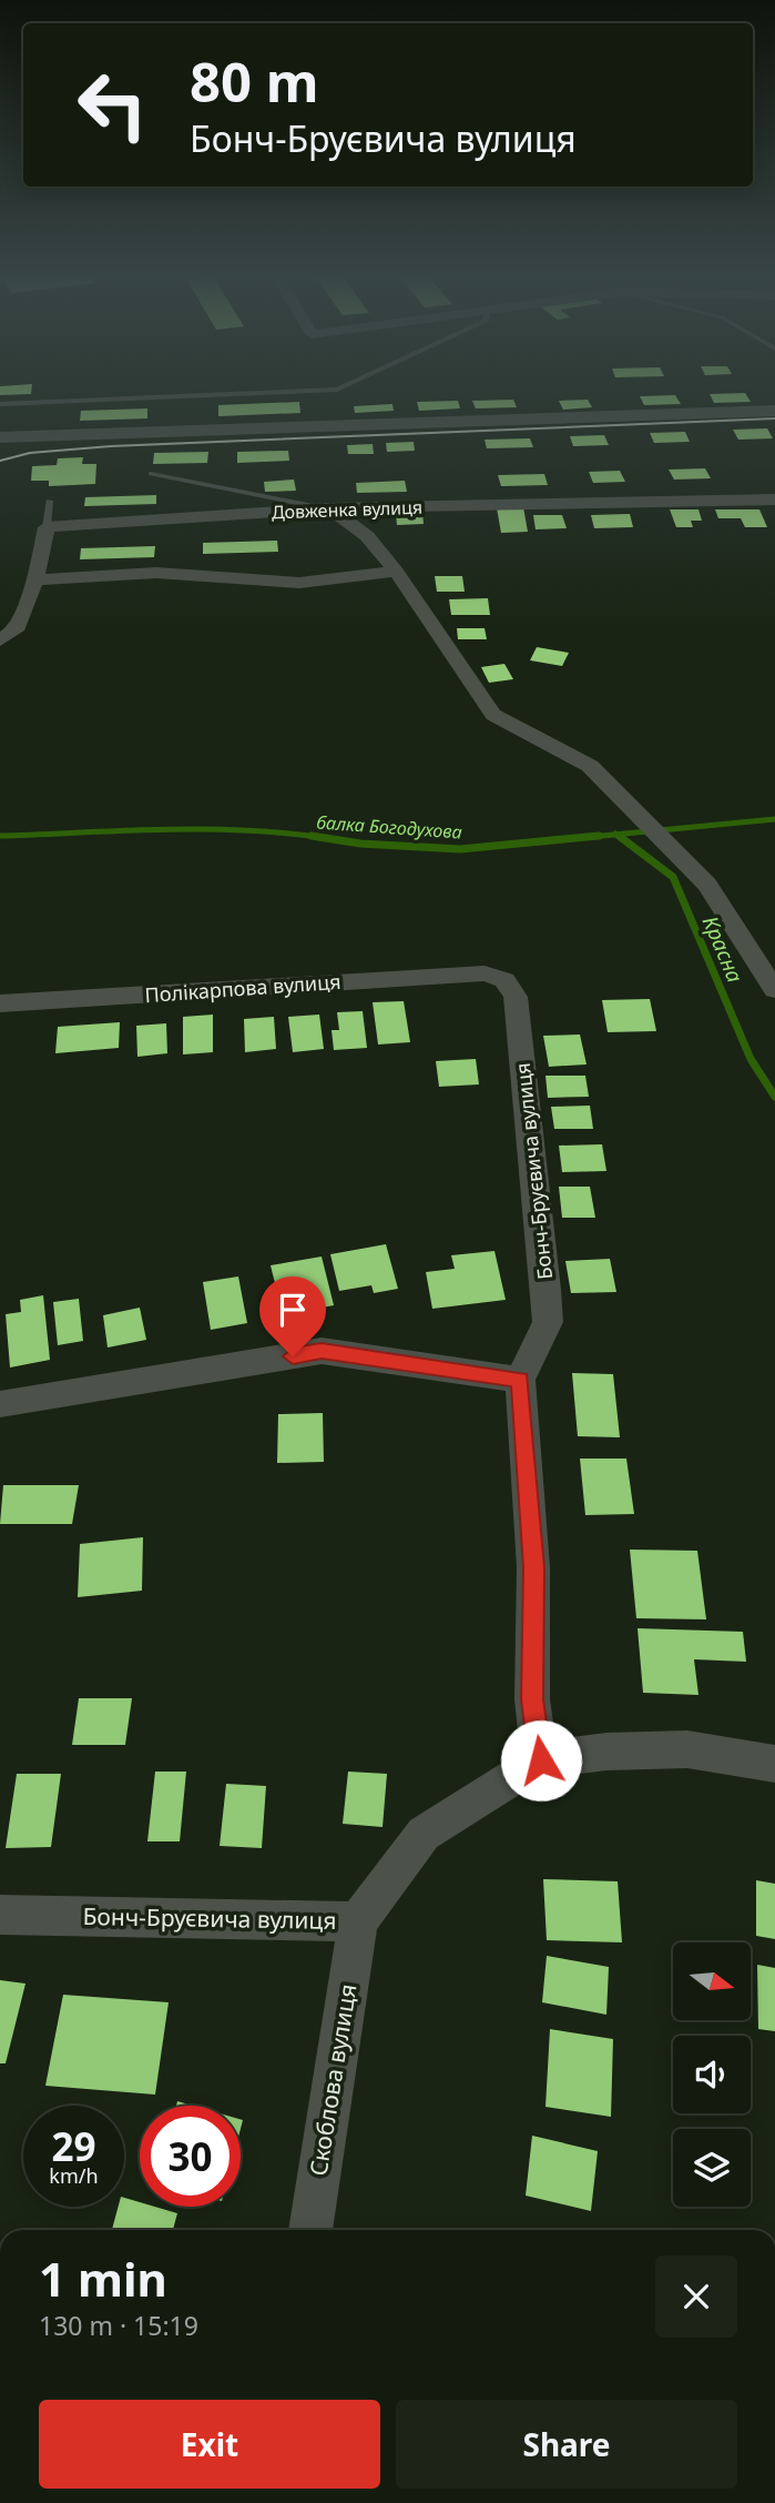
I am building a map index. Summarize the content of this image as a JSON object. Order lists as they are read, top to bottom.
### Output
{
  "streets": {
    "street": [
      "Довженка вулиця",
      "Полікарпова вулиця",
      "Бонч-Бруєвича вулиця",
      "Скоблова вулиця"
    ]
  },
  "crossings": [
    ["Полікарпова вулиця", "Бонч-Бруєвича вулиця"],
    ["Бонч-Бруєвича вулиця", "Скоблова вулиця"]
  ],
  "water": ["балка Богодухова", "Красна"],
  "north": "right",
  "page": {
    "turn": ["80 m", "Бонч-Бруєвича вулиця"],
    "speed": "29 km/h",
    "limit": "30",
    "heading": ["1 min", "130 m · 15:19"],
    "buttons": ["Exit", "Share"]
  }
}
